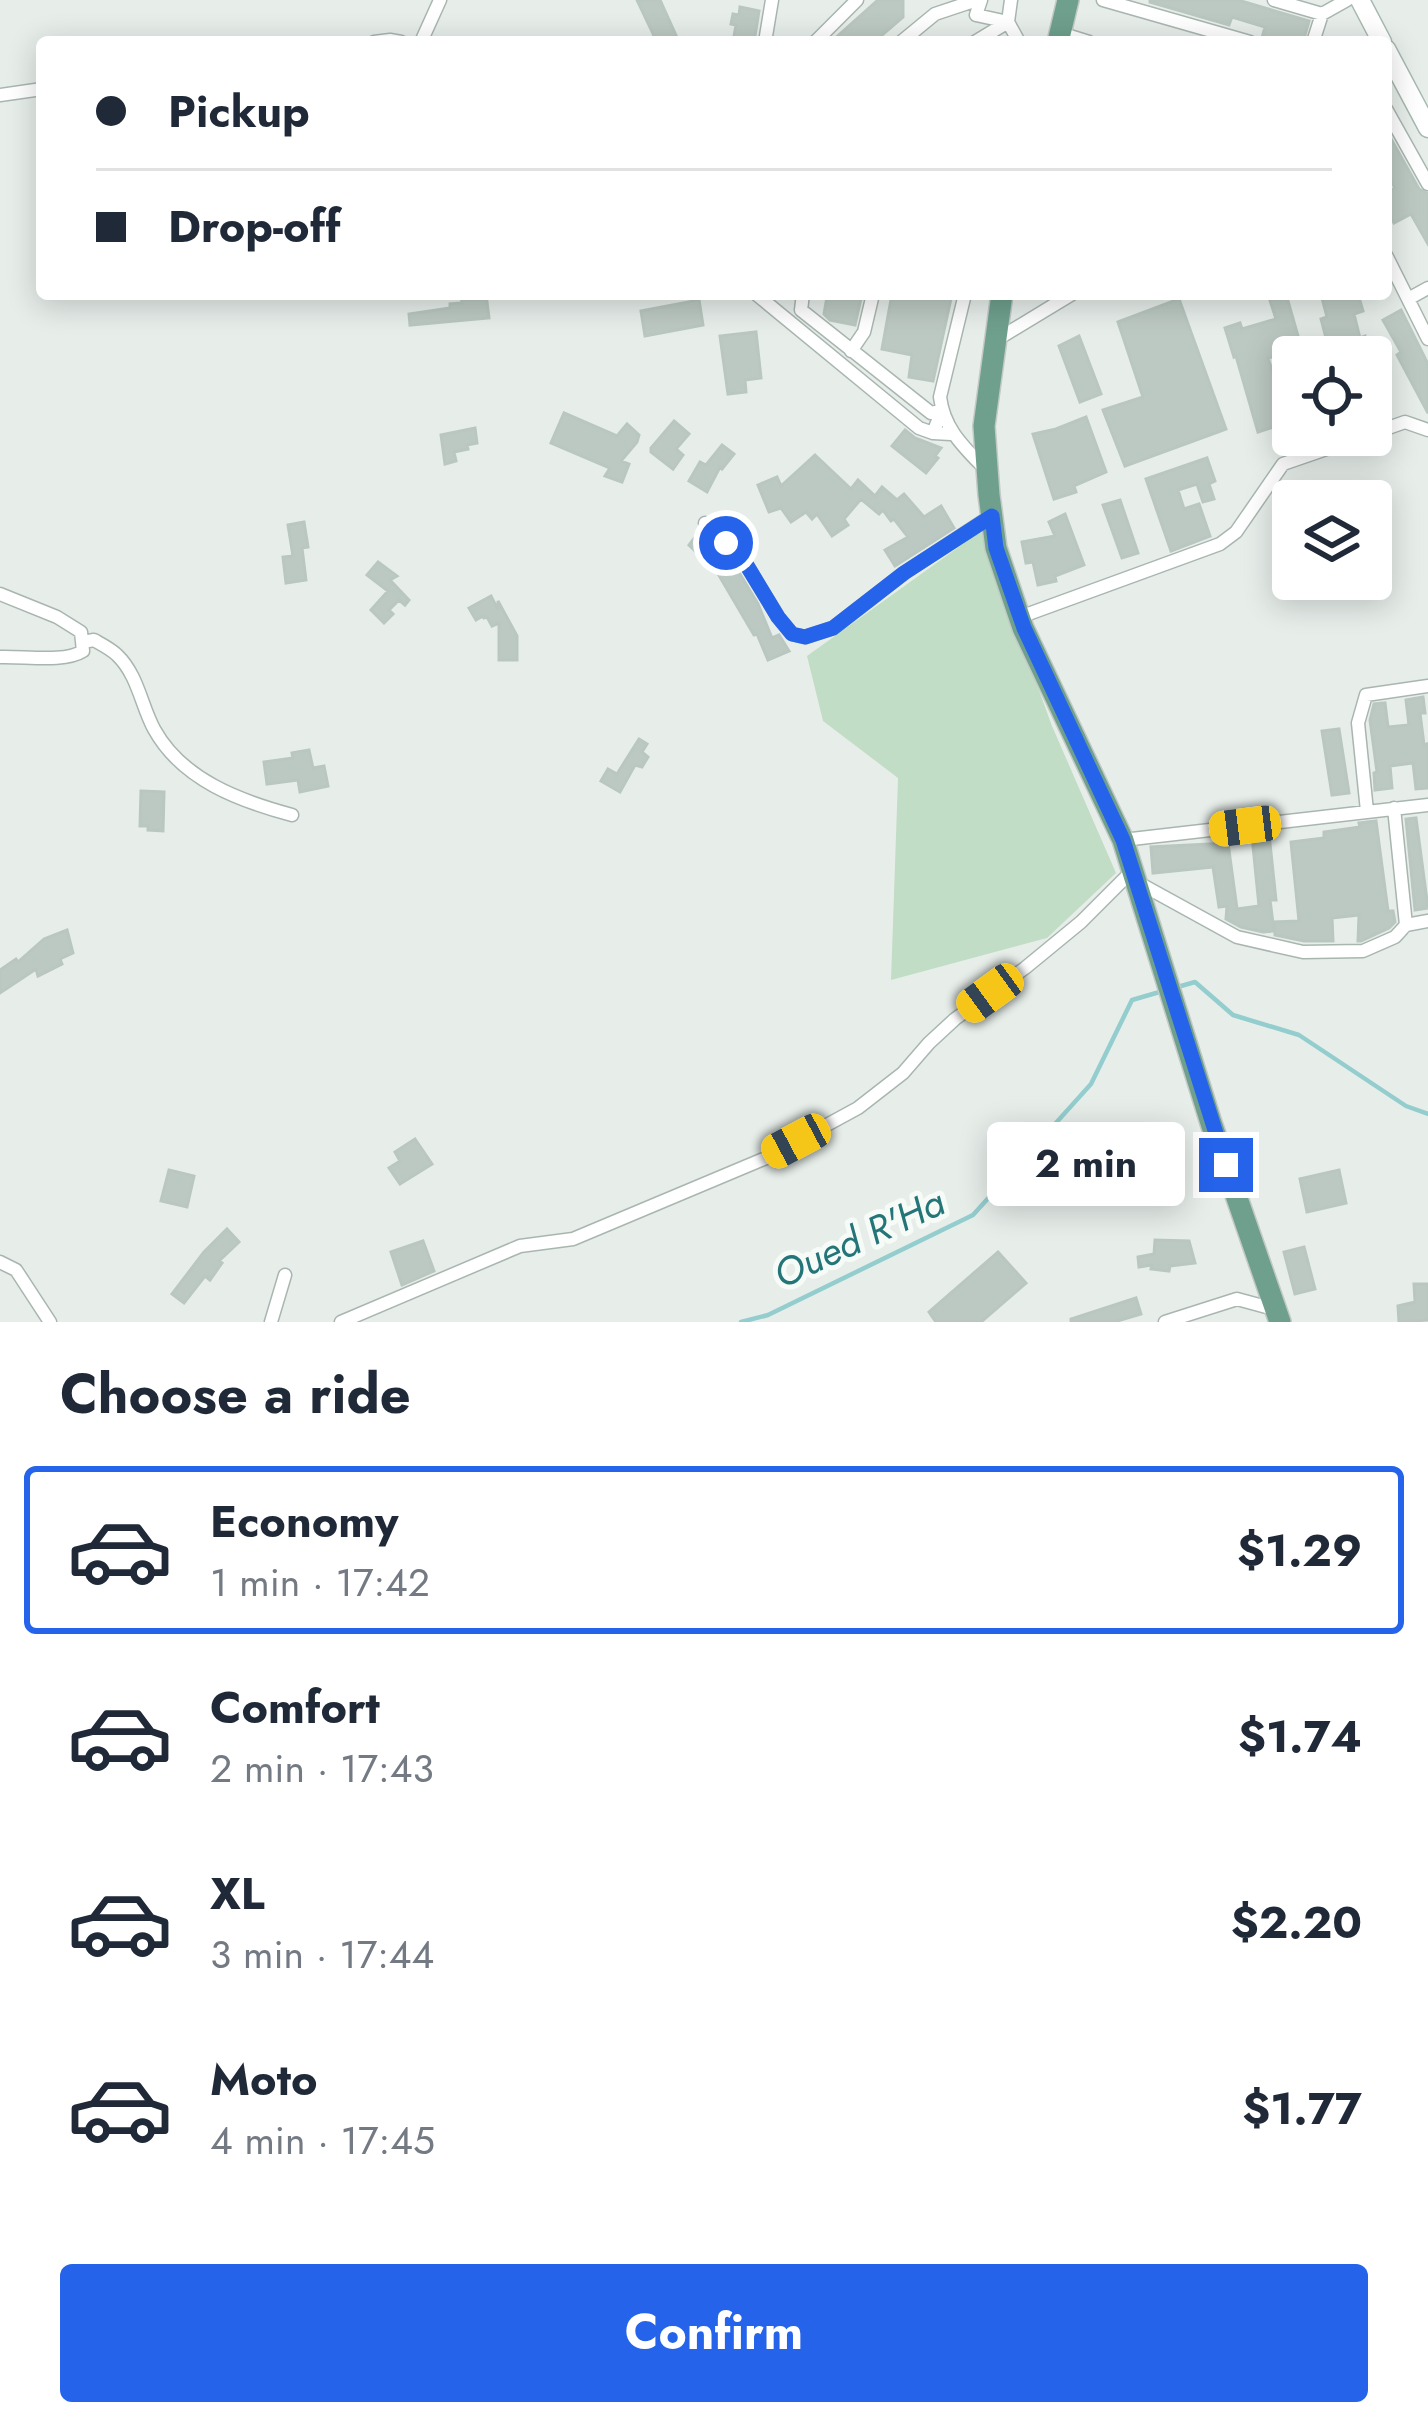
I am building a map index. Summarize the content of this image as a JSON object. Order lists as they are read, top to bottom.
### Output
{
  "water": ["Oued R'Ha"],
  "page": {
    "banner": ["Pickup", "Drop-off"],
    "bubble": "2 min",
    "heading": "Choose a ride",
    "list": [
      {
        "name": "Economy",
        "note": "1 min · 17:42",
        "value": "$1.29"
      },
      {
        "name": "Comfort",
        "note": "2 min · 17:43",
        "value": "$1.74"
      },
      {
        "name": "XL",
        "note": "3 min · 17:44",
        "value": "$2.20"
      },
      {
        "name": "Moto",
        "note": "4 min · 17:45",
        "value": "$1.77"
      }
    ],
    "buttons": "Confirm"
  }
}
